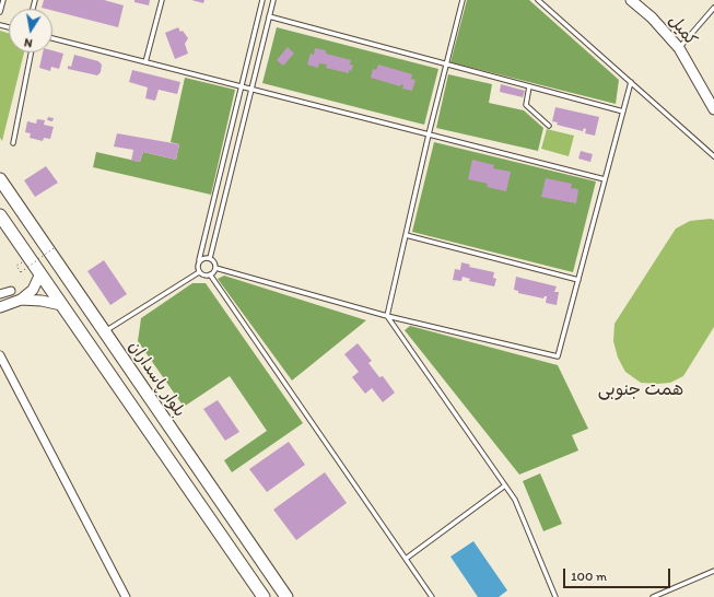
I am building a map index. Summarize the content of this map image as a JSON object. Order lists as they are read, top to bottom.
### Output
{
  "streets": {
    "main road": ["بلوار پاسداران"],
    "street": ["کمیل"]
  },
  "districts": ["همت جنوبی"],
  "scale_bar": "100 m",
  "north": "bottom"
}
